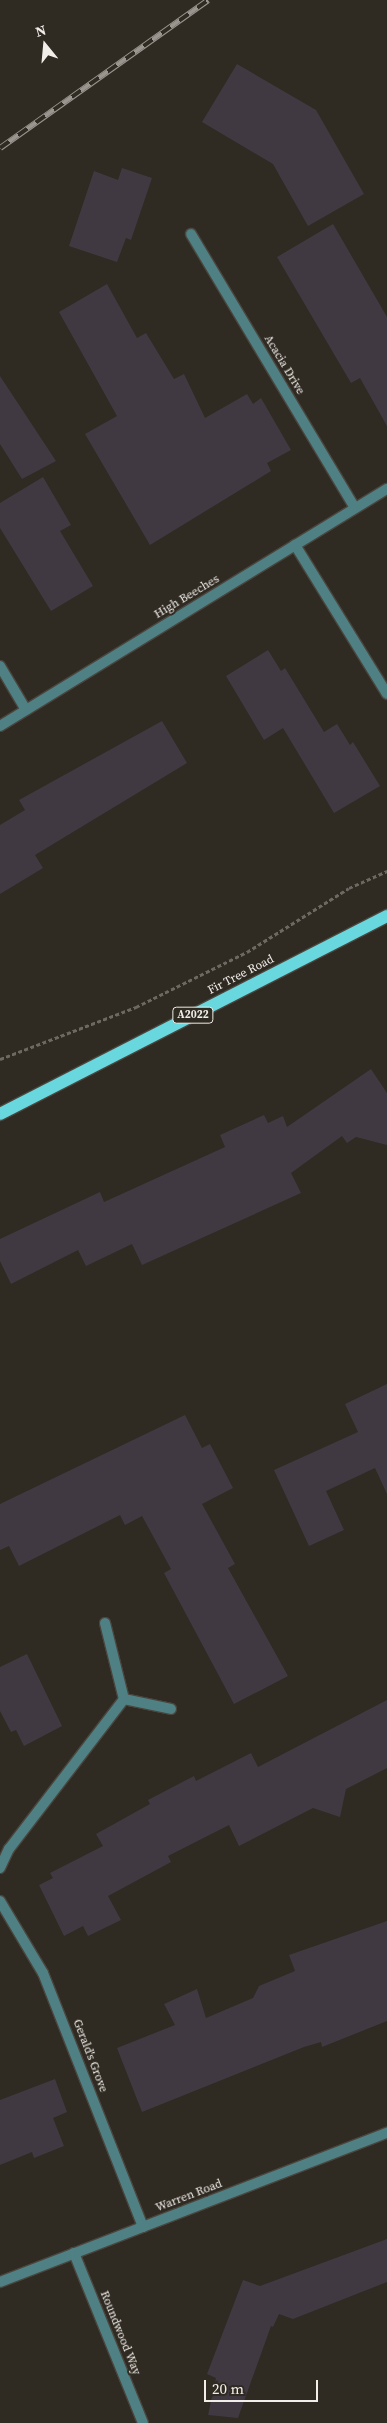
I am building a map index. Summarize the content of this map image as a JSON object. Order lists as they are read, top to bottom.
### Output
{
  "streets": {
    "main road": ["Fir Tree Road", "A2022"],
    "street": [
      "Acacia Drive",
      "High Beeches",
      "Gerald's Grove",
      "Warren Road",
      "Roundwood Way"
    ]
  },
  "crossings": [
    ["Acacia Drive", "High Beeches"],
    ["Gerald's Grove", "Warren Road"],
    ["Warren Road", "Roundwood Way"]
  ],
  "scale_bar": "20 m",
  "north": "top"
}
